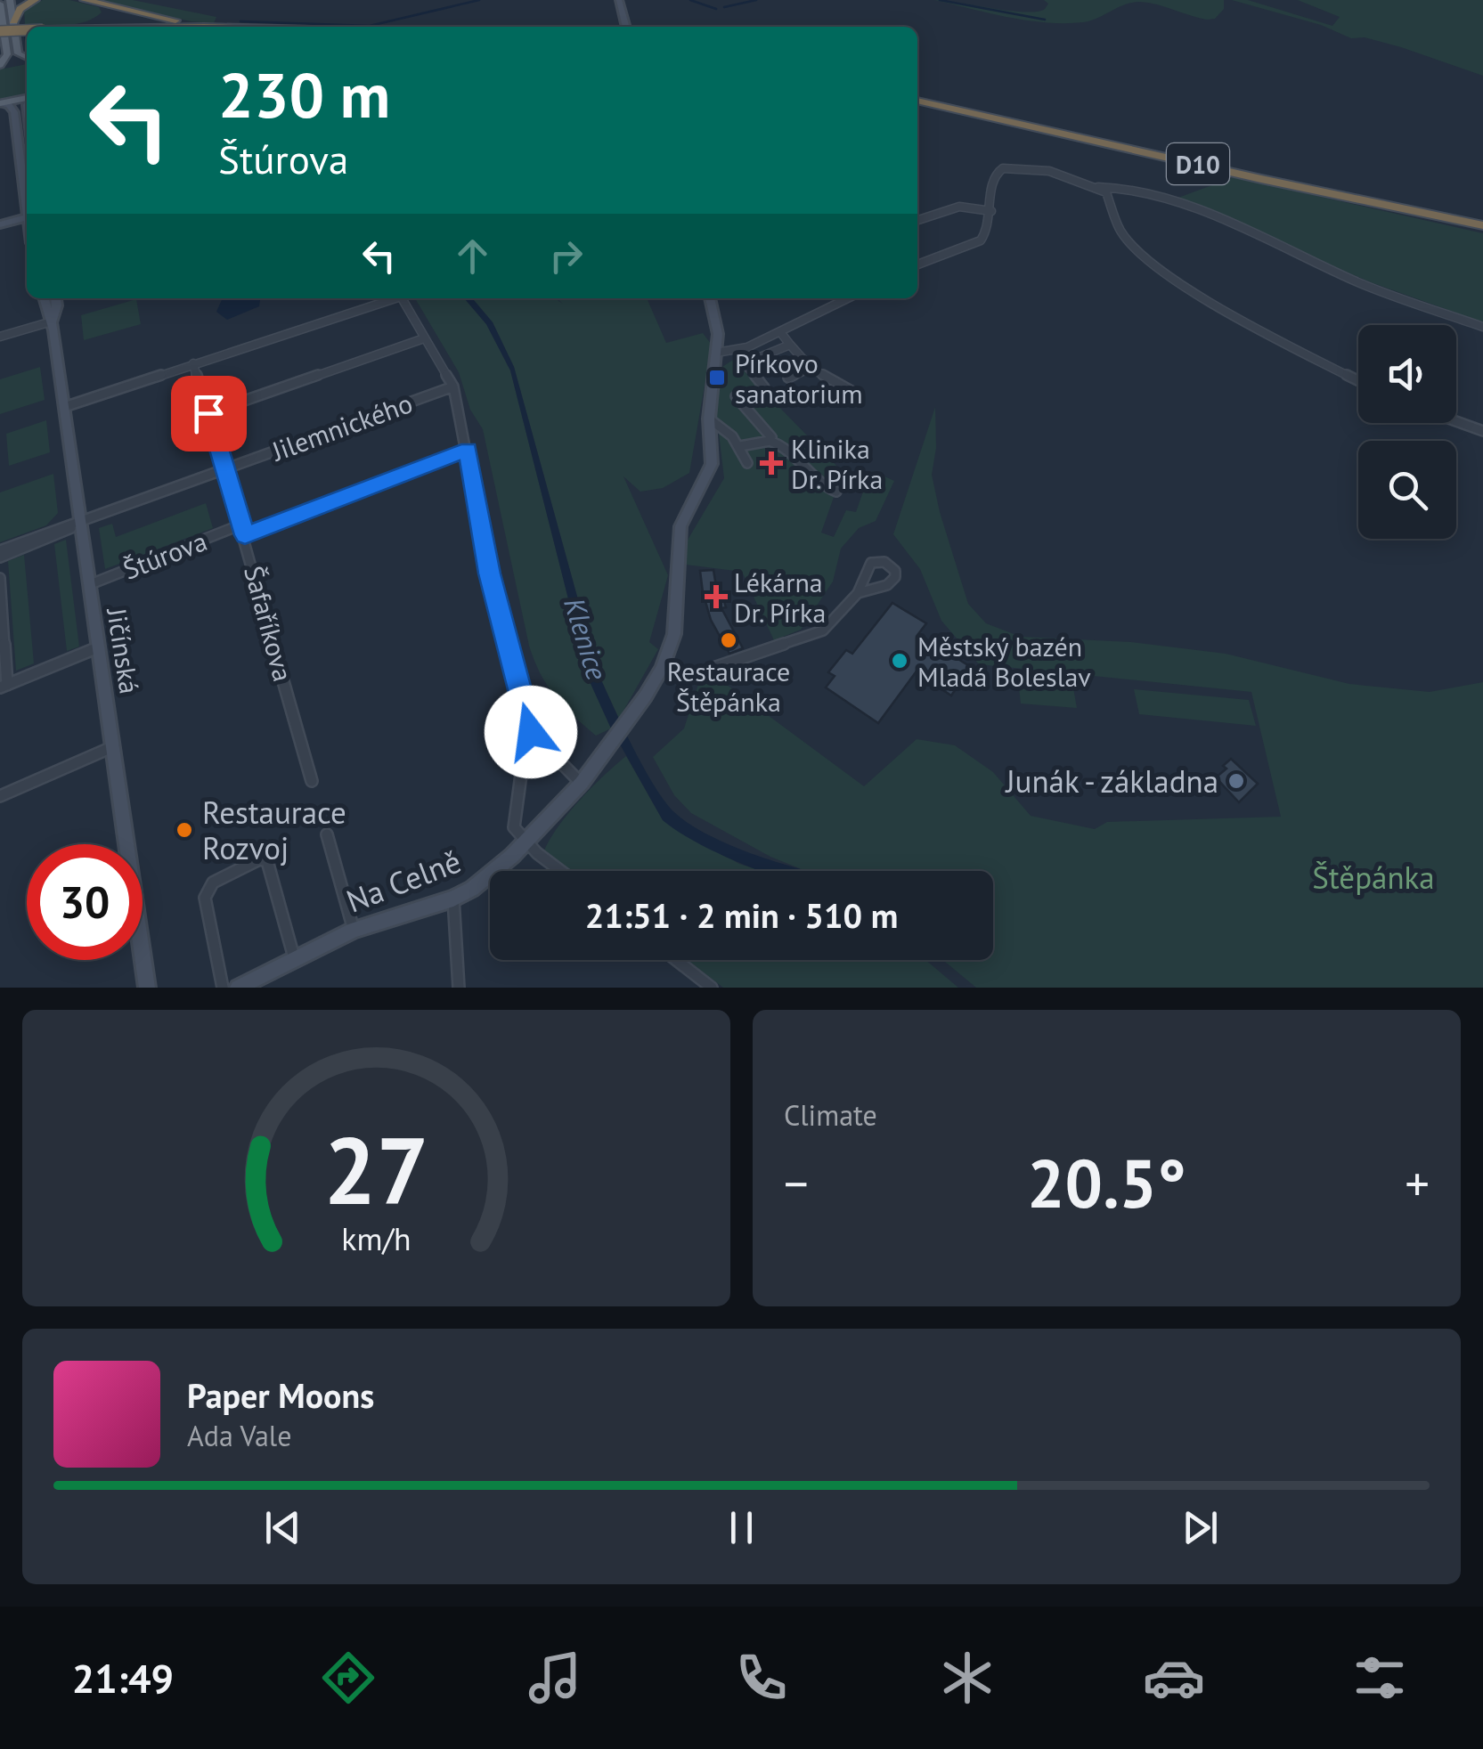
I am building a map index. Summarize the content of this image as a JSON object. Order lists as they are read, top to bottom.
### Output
{
  "streets": {
    "highway": ["D10"],
    "street": [
      "Jilemnického",
      "Štúrova",
      "Šafaříkova",
      "Jičínská",
      "Na Celně"
    ]
  },
  "crossings": [
    ["Jilemnického", "Šafaříkova"],
    ["Jilemnického", "Jičínská"],
    ["Štúrova", "Šafaříkova"],
    ["Štúrova", "Jičínská"]
  ],
  "water": ["Klenice"],
  "parks": ["Štěpánka"],
  "places": {
    "transit": ["Pírkovo sanatorium"],
    "health": ["Klinika Dr. Pírka", "Lékárna Dr. Pírka"],
    "other": [
      "Restaurace Štěpánka",
      "Městský bazén Mladá Boleslav",
      "Junák - základna",
      "Restaurace Rozvoj"
    ]
  },
  "page": {
    "turn": ["230 m", "Štúrova"],
    "limit": "30",
    "trip": "21:51 · 2 min · 510 m",
    "tile": "Climate",
    "heat": ["−", "20.5°", "+"],
    "song": ["Paper Moons", "Ada Vale"],
    "tabs": "21:49",
    "gauge": ["27", "km/h"]
  }
}
